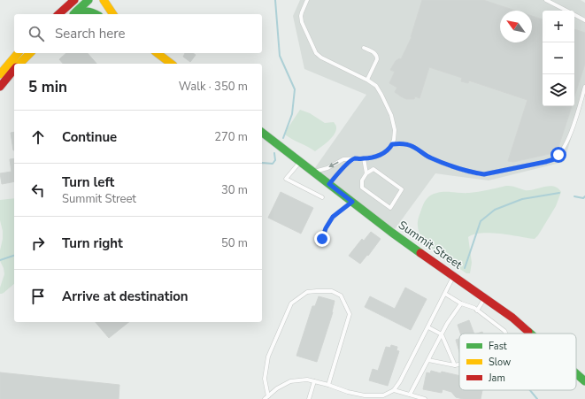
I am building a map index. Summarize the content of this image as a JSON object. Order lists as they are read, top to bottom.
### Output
{
  "streets": {
    "main road": ["Summit Street"]
  },
  "legend": ["Fast", "Slow", "Jam"],
  "north": "top left",
  "page": {
    "map_buttons": ["+", "−"],
    "search": "Search here",
    "heading": ["5 min", "Walk · 350 m"],
    "list": [
      ["Continue", "270 m"],
      ["Turn left", "Summit Street", "30 m"],
      ["Turn right", "50 m"],
      "Arrive at destination"
    ]
  }
}
